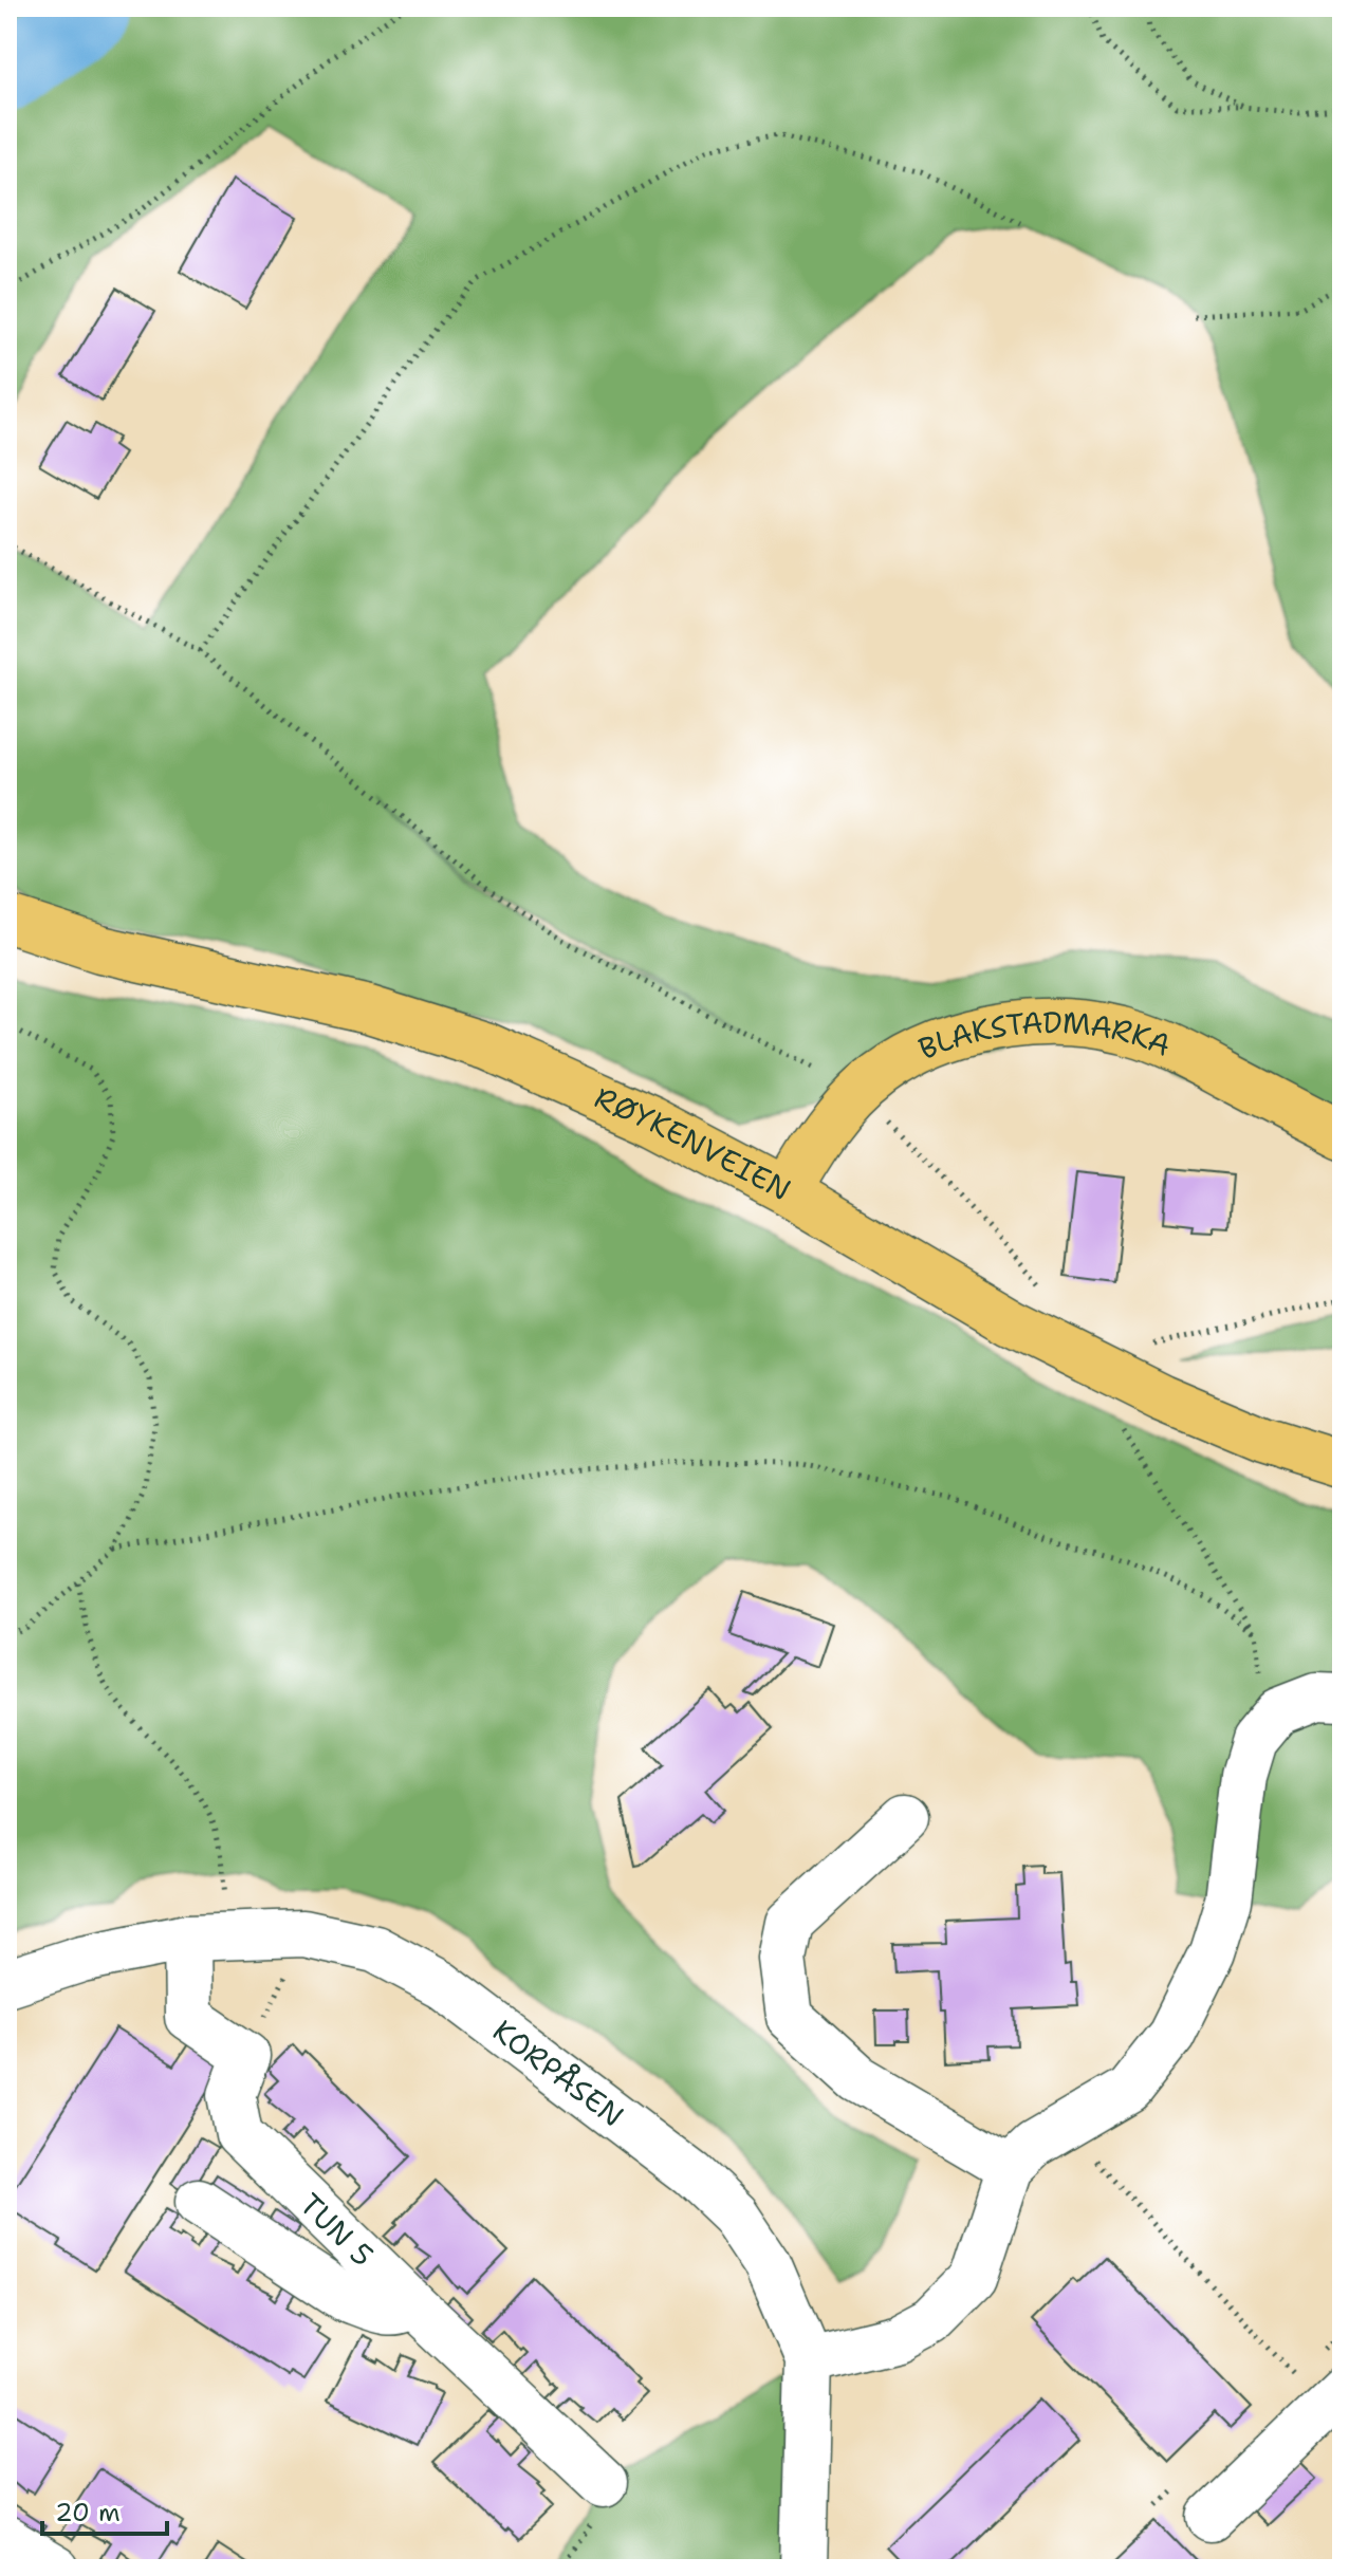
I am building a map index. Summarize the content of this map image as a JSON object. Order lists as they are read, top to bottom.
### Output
{
  "streets": {
    "main road": ["BLAKSTADMARKA", "RØYKENVEIEN"],
    "street": ["KORPÅSEN", "TUN 5"]
  },
  "crossings": [
    ["BLAKSTADMARKA", "RØYKENVEIEN"]
  ],
  "scale_bar": "20 m"
}
